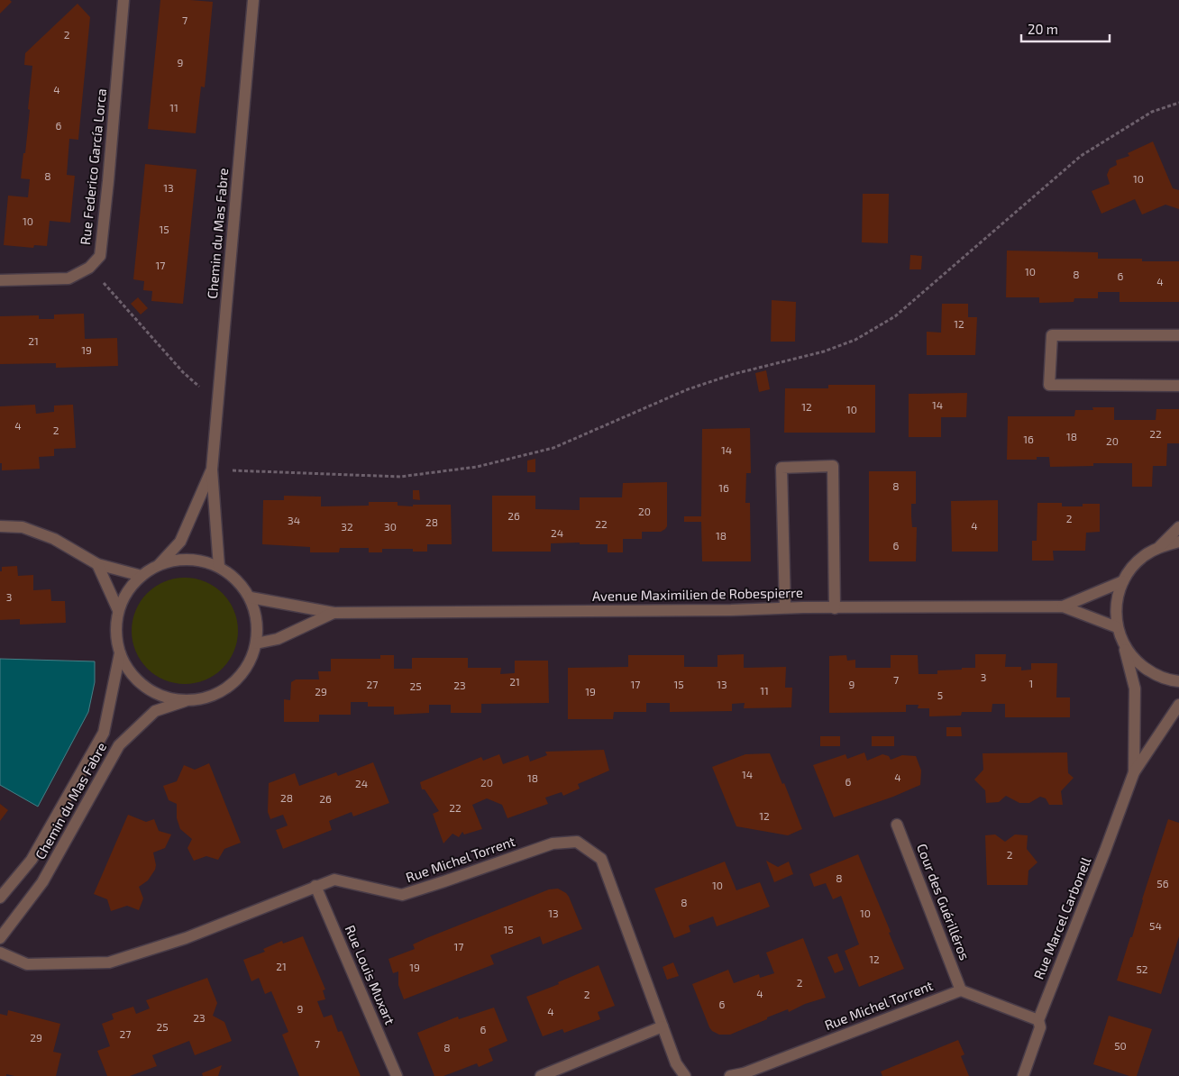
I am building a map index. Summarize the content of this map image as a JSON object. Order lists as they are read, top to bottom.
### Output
{
  "streets": {
    "street": [
      "Rue Federico García Lorca",
      "Chemin du Mas Fabre",
      "Avenue Maximilien de Robespierre",
      "Rue Michel Torrent",
      "Cour des Guérilléros",
      "Rue Marcel Carbonell",
      "Rue Louis Muxart"
    ]
  },
  "crossings": [
    ["Chemin du Mas Fabre", "Avenue Maximilien de Robespierre"],
    ["Rue Michel Torrent", "Cour des Guérilléros"],
    ["Rue Michel Torrent", "Rue Louis Muxart"]
  ],
  "house_numbers": [
    "7",
    "2",
    "9",
    "4",
    "11",
    "6",
    "8",
    "10",
    "13",
    "10",
    "15",
    "17",
    "10",
    "8",
    "6",
    "4",
    "12",
    "21",
    "19",
    "14",
    "12",
    "10",
    "4",
    "2",
    "22",
    "18",
    "16",
    "20",
    "14",
    "8",
    "16",
    "20",
    "26",
    "2",
    "34",
    "28",
    "22",
    "4",
    "32",
    "30",
    "24",
    "18",
    "6",
    "3",
    "3",
    "7",
    "21",
    "1",
    "27",
    "17",
    "15",
    "13",
    "9",
    "23",
    "25",
    "11",
    "29",
    "19",
    "5",
    "14",
    "4",
    "18",
    "6",
    "20",
    "24",
    "28",
    "26",
    "22",
    "12",
    "2",
    "8",
    "56",
    "10",
    "8",
    "13",
    "10",
    "54",
    "15",
    "17",
    "12",
    "21",
    "19",
    "52",
    "2",
    "4",
    "2",
    "6",
    "9",
    "4",
    "23",
    "25",
    "6",
    "27",
    "29",
    "7",
    "50",
    "8"
  ],
  "scale_bar": "20 m"
}
